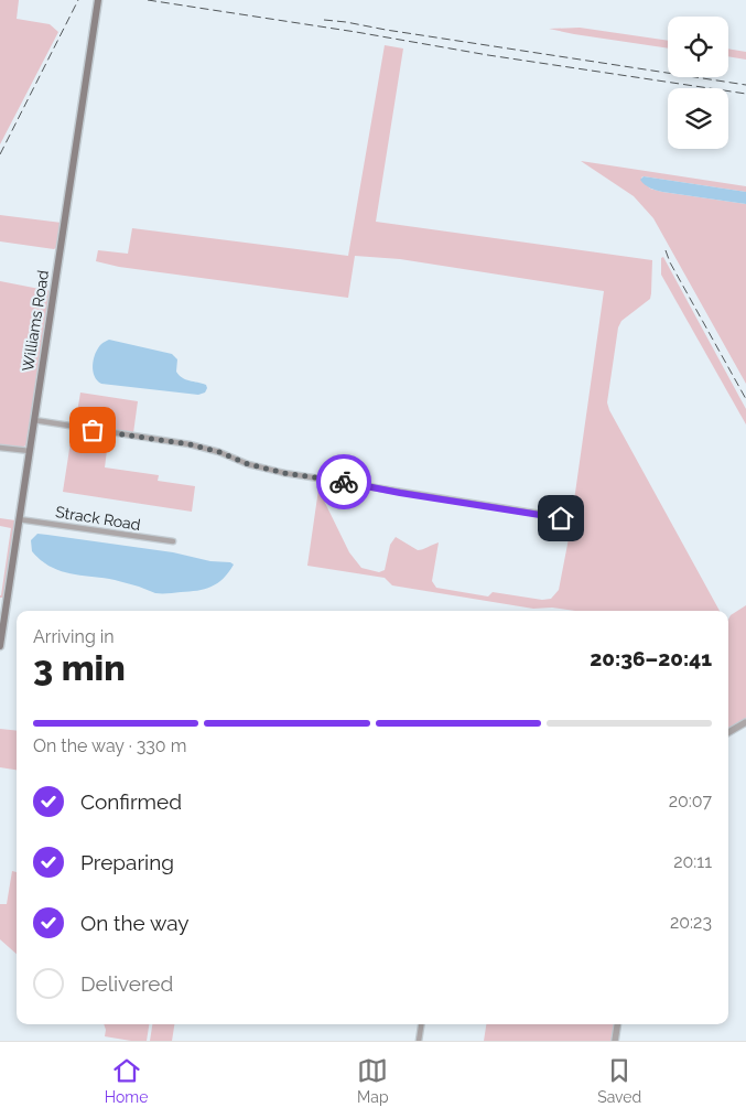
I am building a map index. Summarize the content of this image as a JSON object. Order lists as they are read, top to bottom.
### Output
{
  "streets": {
    "main road": ["Williams Road"],
    "street": ["Strack Road"]
  },
  "crossings": [
    ["Williams Road", "Strack Road"]
  ],
  "page": {
    "heading": ["3 min", "Arriving in", "20:36–20:41"],
    "bar": "On the way · 330 m",
    "list": [
      ["Confirmed", "20:07"],
      ["Preparing", "20:11"],
      ["On the way", "20:23"],
      "Delivered"
    ],
    "tabs": ["Home", "Map", "Saved"]
  }
}
